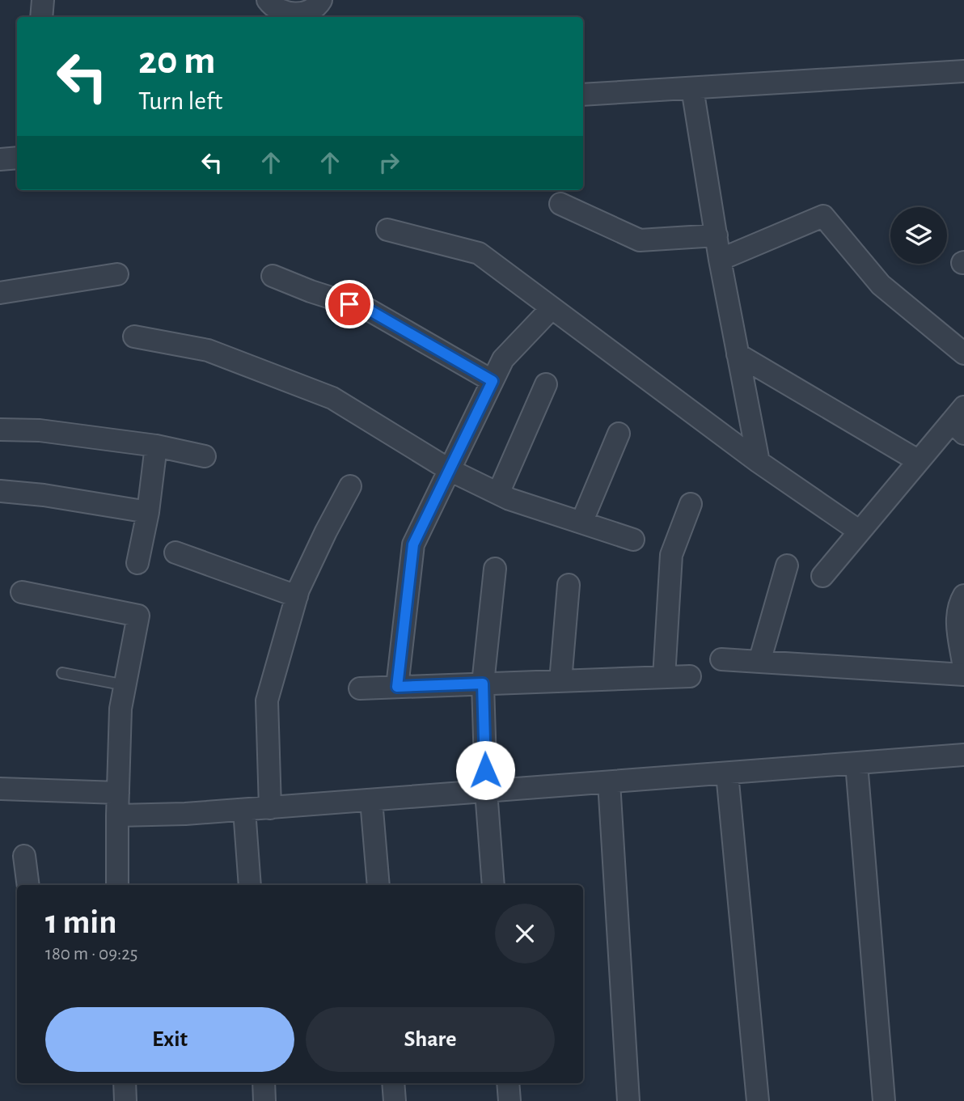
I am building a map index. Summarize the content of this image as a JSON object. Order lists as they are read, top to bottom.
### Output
{
  "page": {
    "turn": ["20 m", "Turn left"],
    "heading": ["1 min", "180 m · 09:25"],
    "buttons": ["Exit", "Share"]
  }
}
